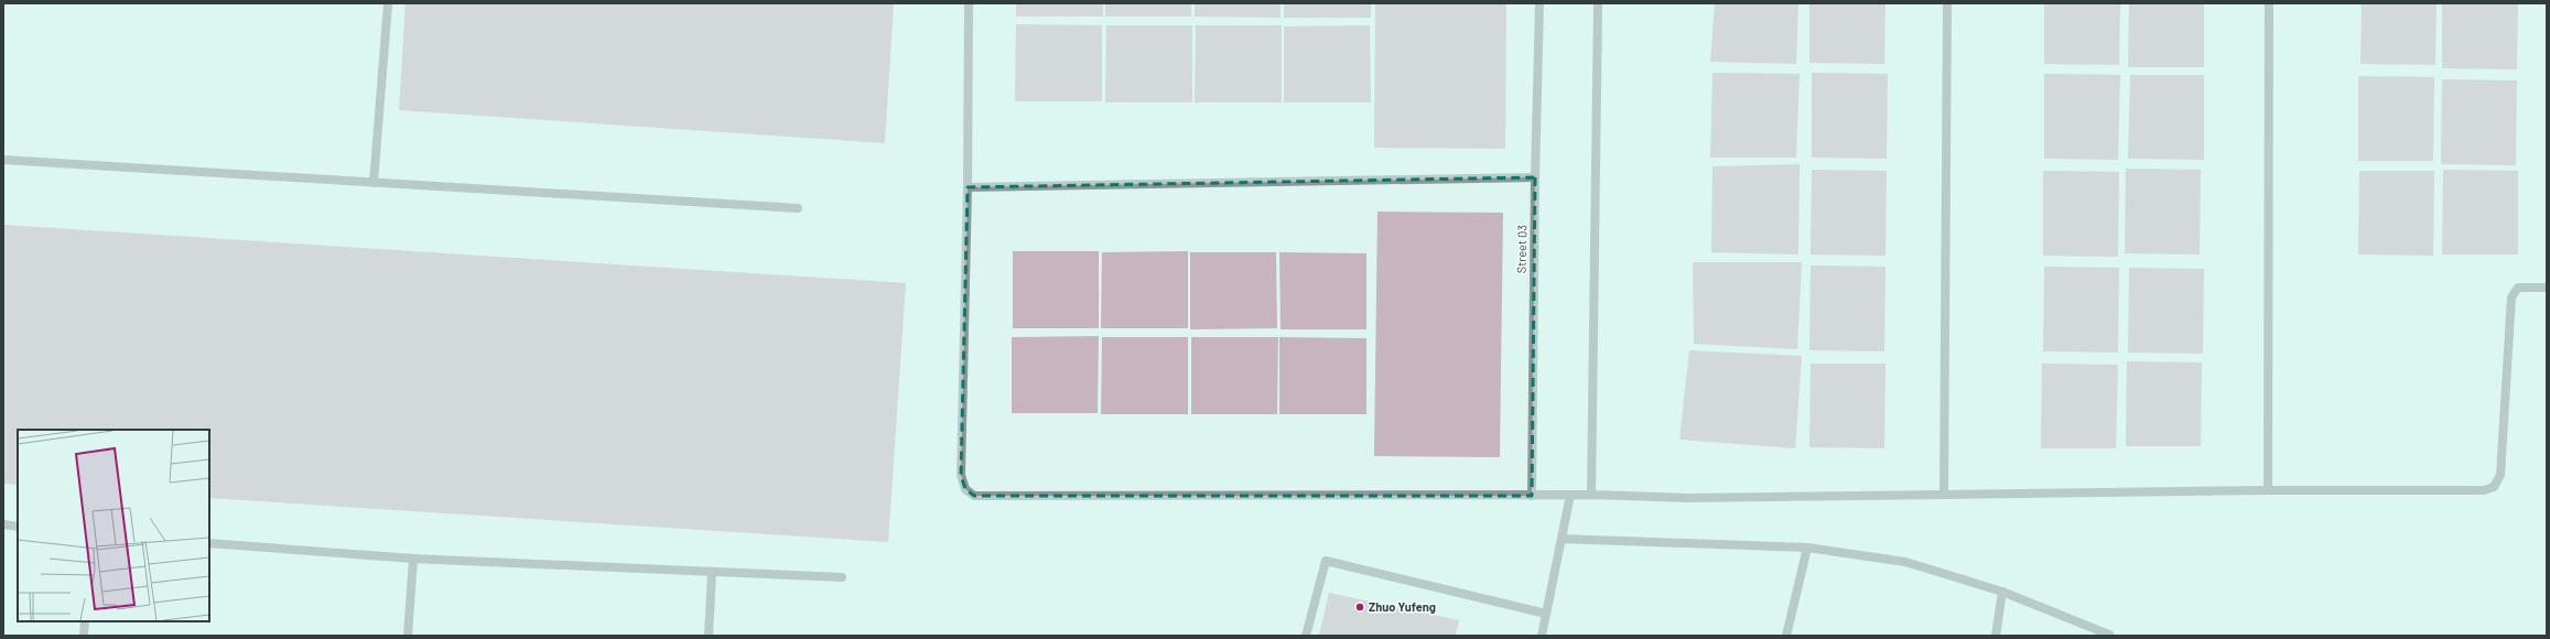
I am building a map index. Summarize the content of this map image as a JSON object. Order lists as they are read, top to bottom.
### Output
{
  "streets": {
    "street": ["Street 03"]
  },
  "places": ["Zhuo Yufeng"]
}
